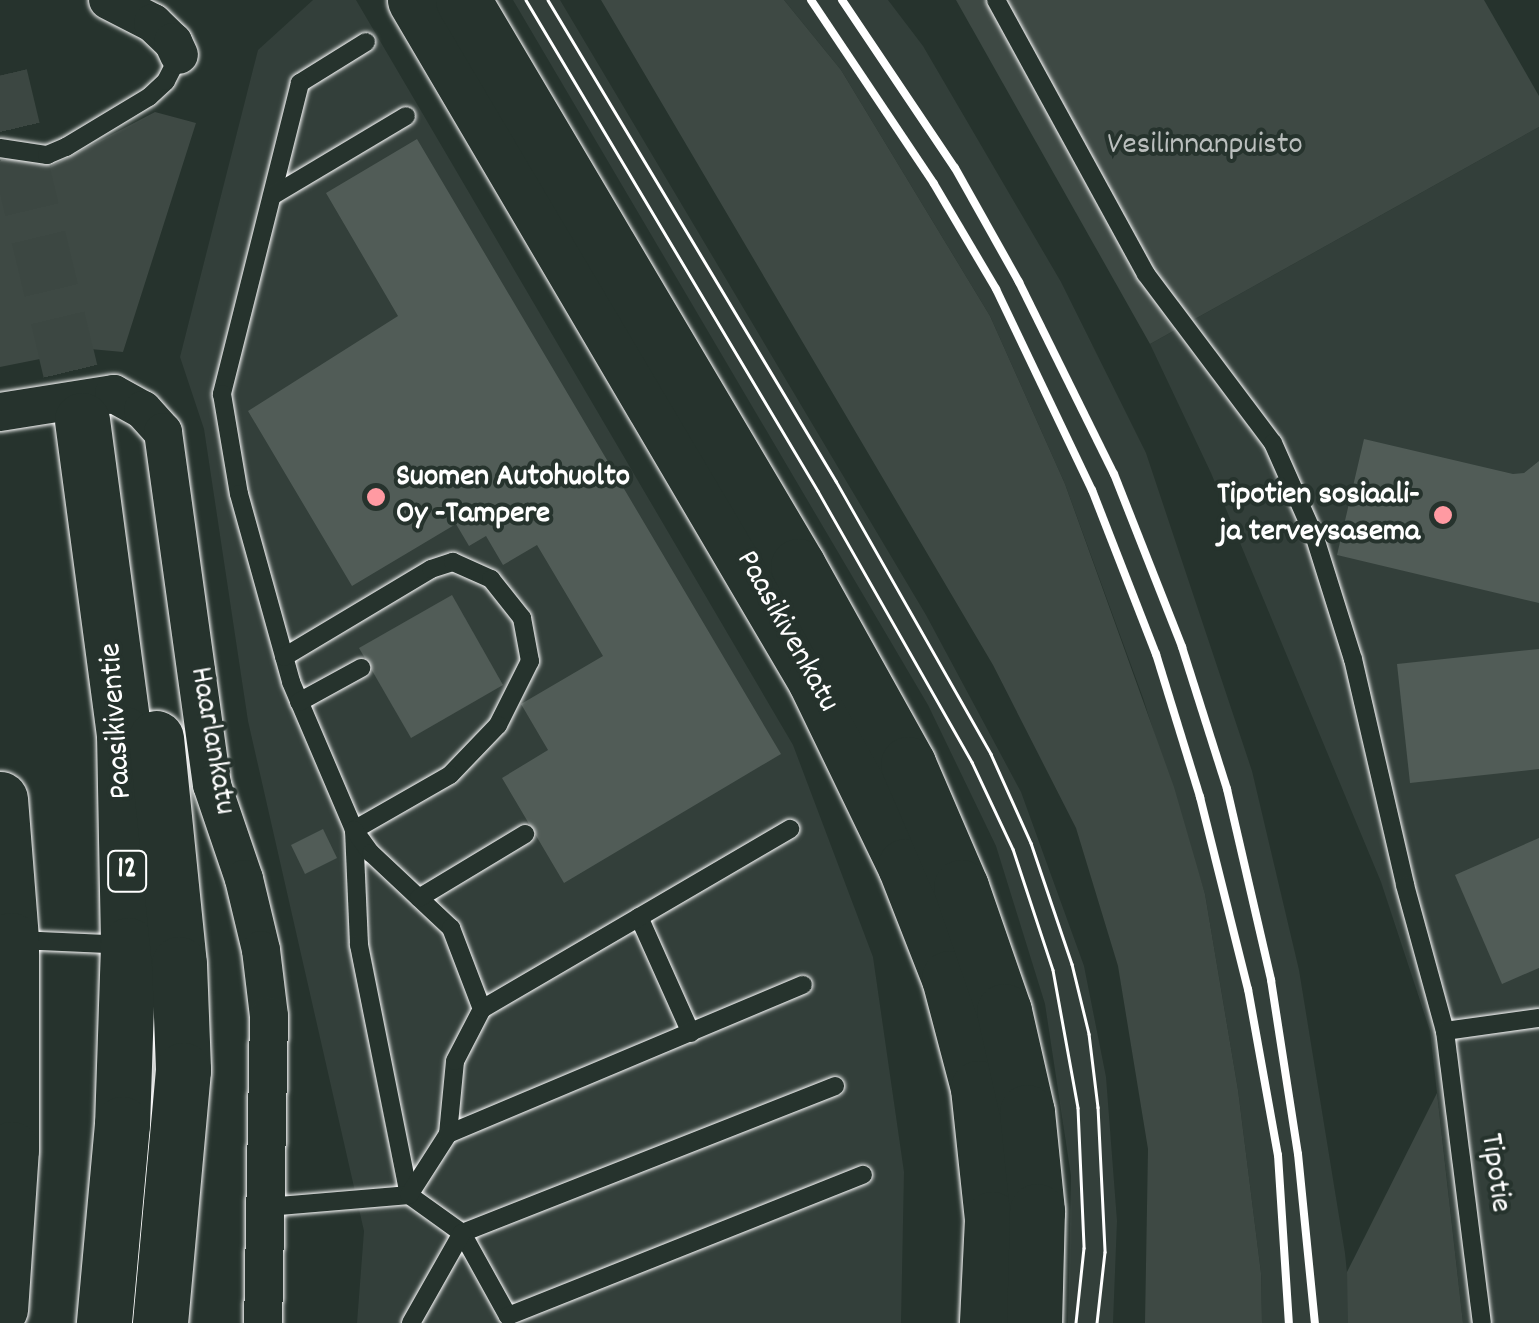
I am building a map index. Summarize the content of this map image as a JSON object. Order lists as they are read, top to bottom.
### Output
{
  "streets": {
    "main road": ["Paasikivenkatu", "Paasikiventie", "12"],
    "street": ["Haarlankatu"],
    "lane": ["Tipotie"]
  },
  "parks": ["Vesilinnanpuisto"],
  "places": ["Suomen Autohuolto Oy -Tampere", "Tipotien sosiaali- ja terveysasema"]
}
